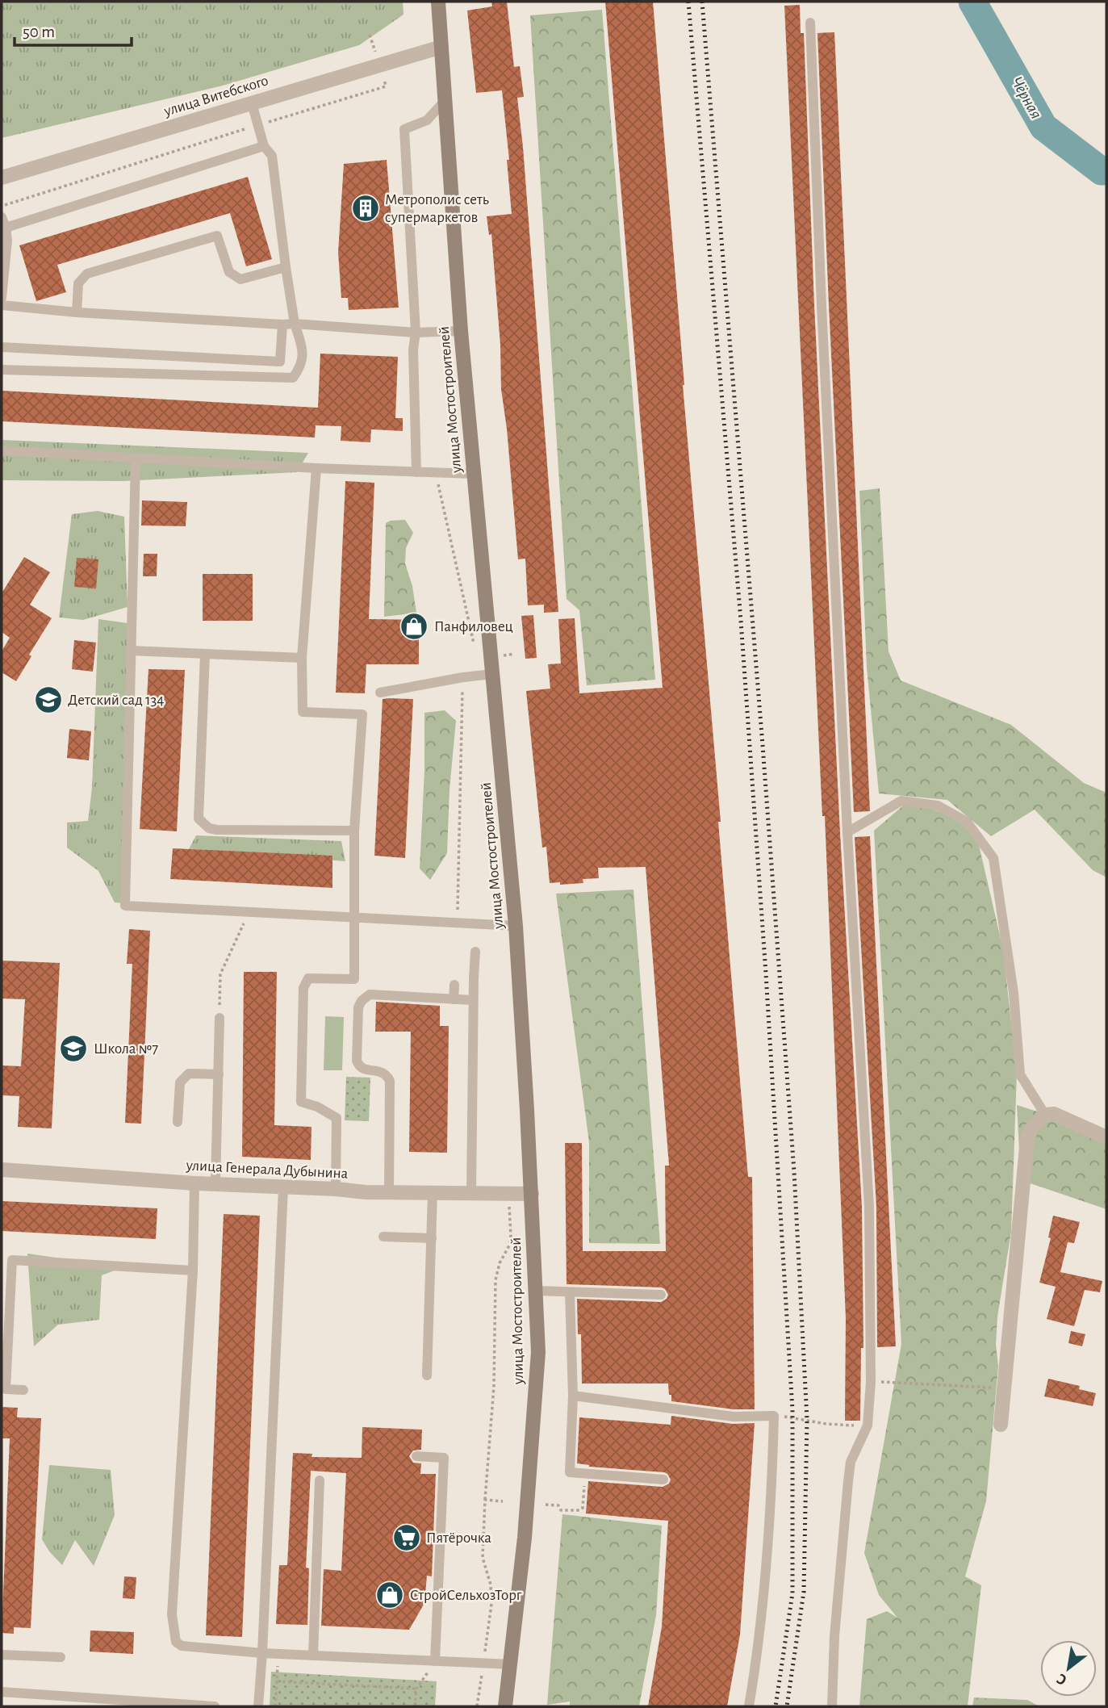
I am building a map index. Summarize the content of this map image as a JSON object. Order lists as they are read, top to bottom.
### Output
{
  "streets": {
    "main road": ["улица Мостостроителей"],
    "street": ["улица Витебского", "улица Генерала Дубынина"]
  },
  "crossings": [
    ["улица Витебского", "улица Мостостроителей"],
    ["улица Мостостроителей", "улица Генерала Дубынина"]
  ],
  "water": ["Чёрная"],
  "places": {
    "building": ["Метрополис cеть супермаркетов"],
    "shop": ["Панфиловец", "СтройСельхозТорг"],
    "school or university": ["Детский сад 134", "Школа №7"],
    "supermarket": ["Пятёрочка"]
  },
  "scale_bar": "50 m",
  "north": "bottom left"
}
